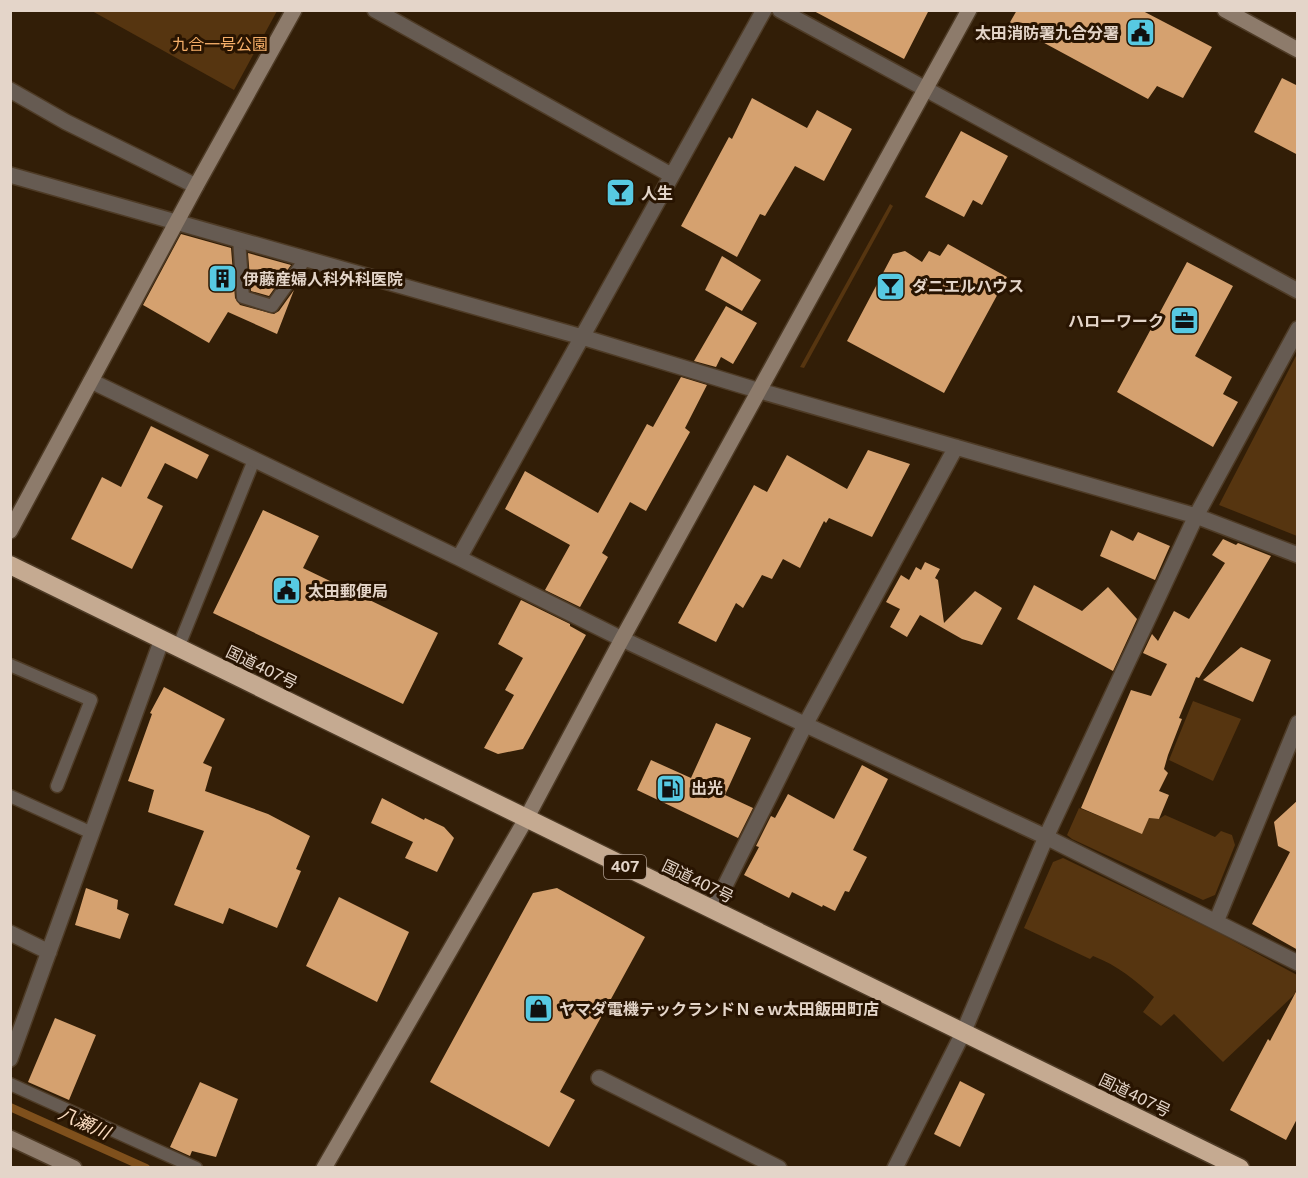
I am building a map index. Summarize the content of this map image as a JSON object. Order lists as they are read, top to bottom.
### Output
{
  "streets": {
    "highway": ["国道407号", "407"]
  },
  "water": ["八瀬川"],
  "parks": ["九合一号公園"],
  "places": {
    "public building": ["太田消防署九合分署", "太田郵便局"],
    "bar": ["人生", "ダニエルハウス"],
    "building": ["伊藤産婦人科外科医院"],
    "office": ["ハローワーク"],
    "fuel station": ["出光"],
    "shop": ["ヤマダ電機テックランドＮｅｗ太田飯田町店"]
  }
}
